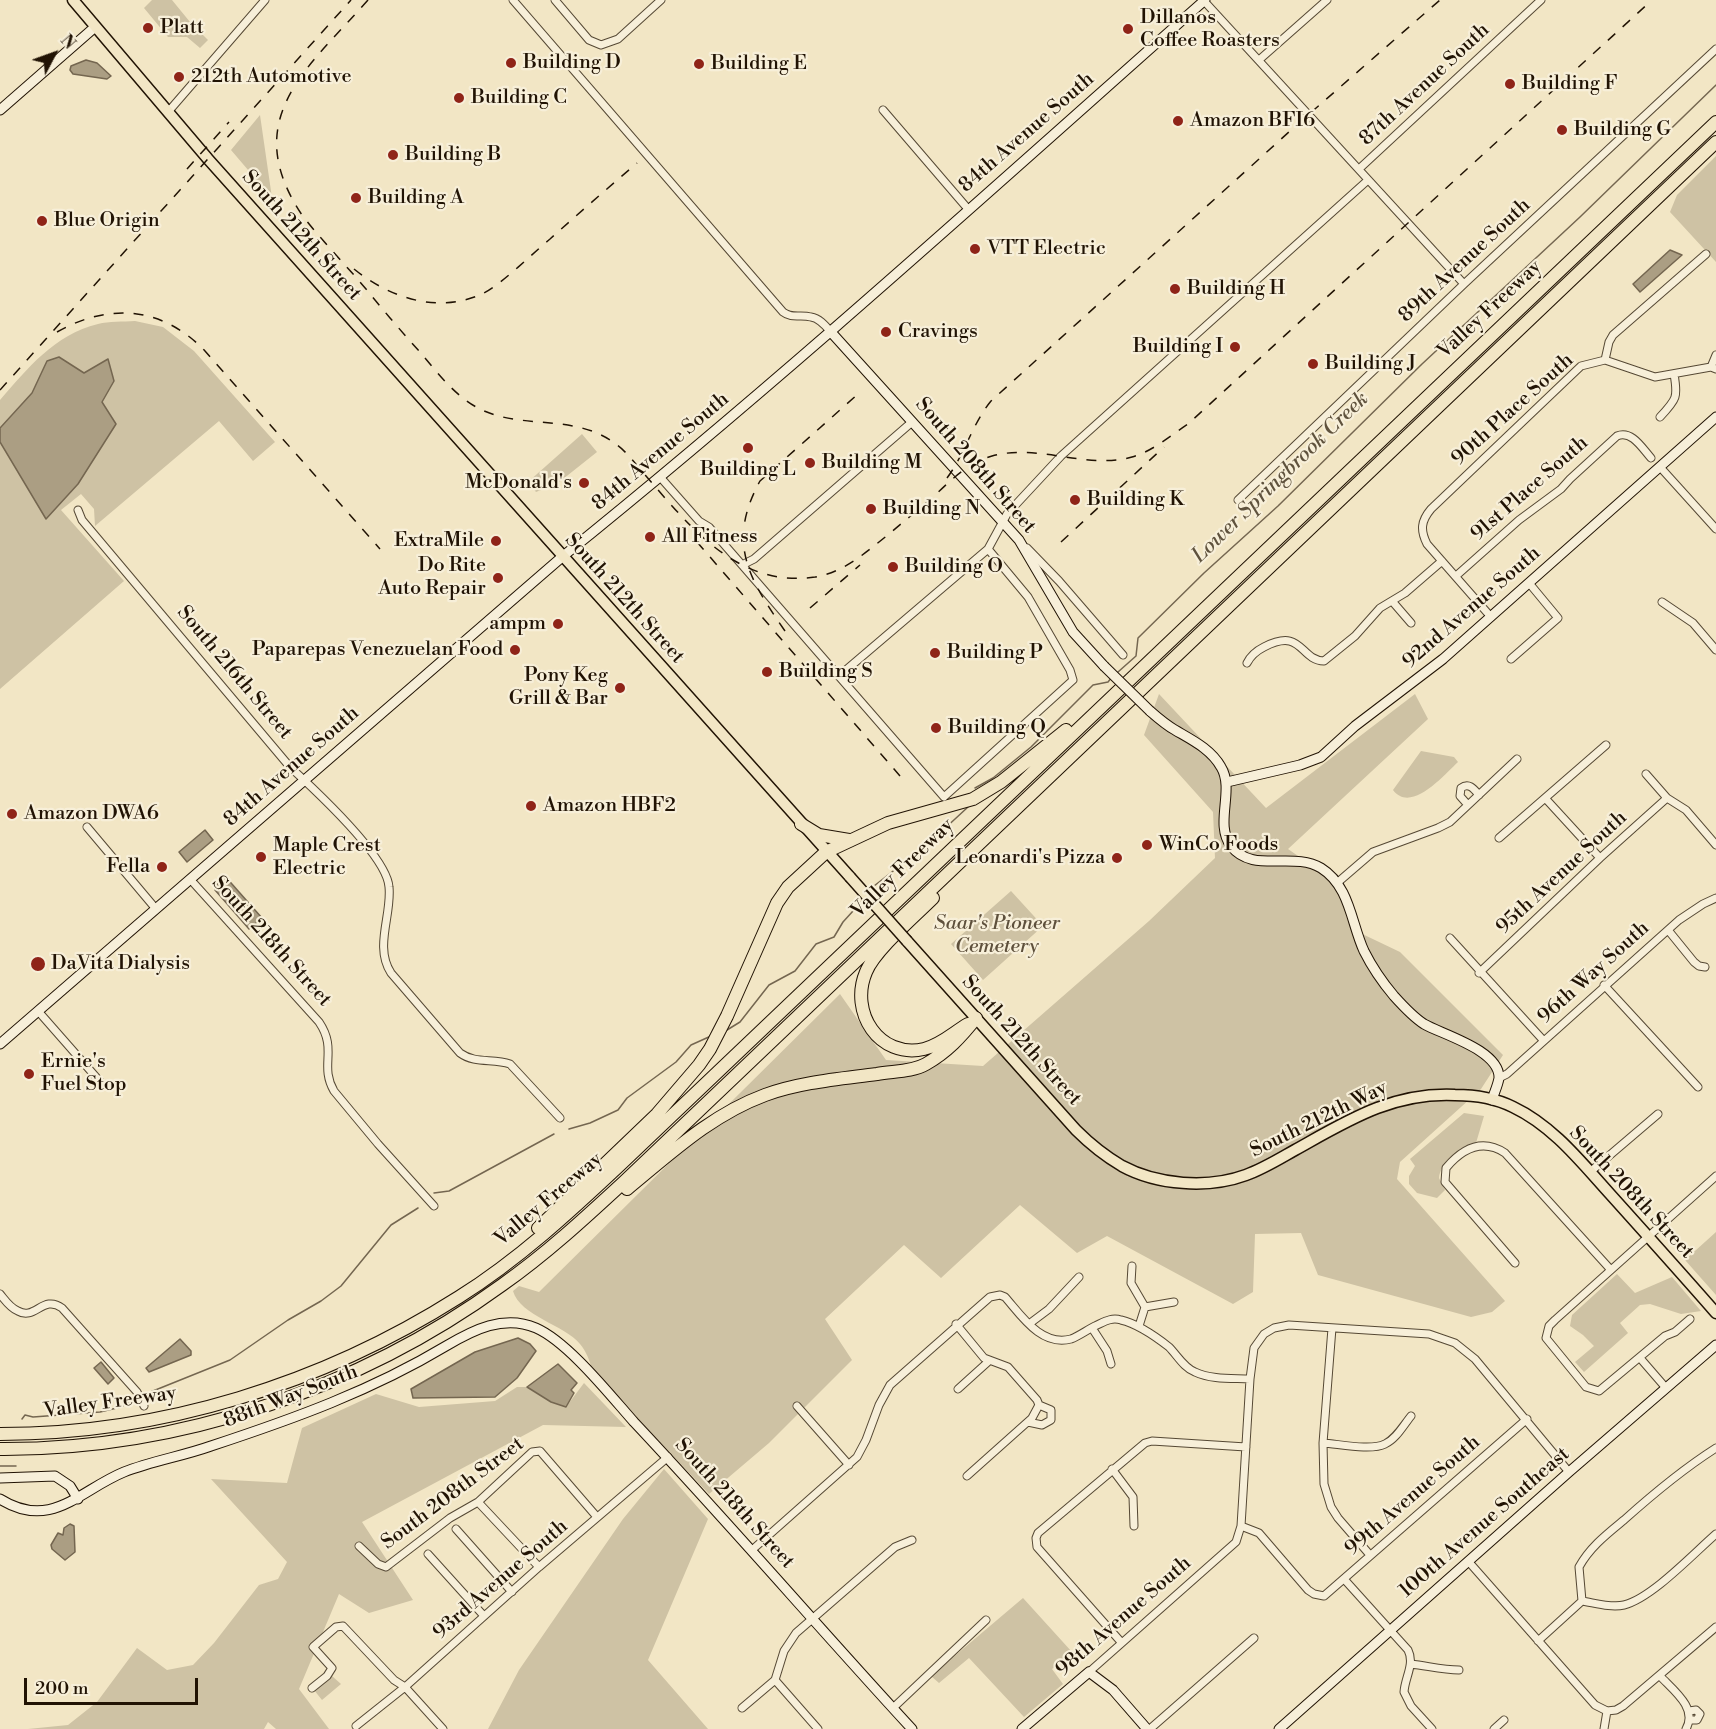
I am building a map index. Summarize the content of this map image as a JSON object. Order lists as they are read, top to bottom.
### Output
{
  "streets": {
    "highway": ["Valley Freeway"],
    "main road": ["South 212th Street", "South 208th Street", "South 212th Way"],
    "street": [
      "87th Avenue South",
      "84th Avenue South",
      "89th Avenue South",
      "90th Place South",
      "91st Place South",
      "92nd Avenue South",
      "South 216th Street",
      "95th Avenue South",
      "South 218th Street",
      "96th Way South",
      "88th Way South",
      "99th Avenue South",
      "100th Avenue Southeast",
      "93rd Avenue South",
      "98th Avenue South"
    ]
  },
  "crossings": [
    ["87th Avenue South", "South 208th Street"],
    ["84th Avenue South", "South 212th Street"],
    ["84th Avenue South", "South 208th Street"],
    ["84th Avenue South", "South 216th Street"],
    ["84th Avenue South", "South 218th Street"],
    ["South 212th Street", "South 212th Way"],
    ["South 208th Street", "92nd Avenue South"],
    ["South 208th Street", "South 212th Way"],
    ["South 208th Street", "93rd Avenue South"],
    ["South 218th Street", "88th Way South"],
    ["South 218th Street", "93rd Avenue South"],
    ["99th Avenue South", "98th Avenue South"]
  ],
  "water": ["Lower Springbrook Creek"],
  "parks": ["Saar's Pioneer Cemetery"],
  "places": [
    "Platt",
    "Dillanos Coffee Roasters",
    "Building D",
    "Building E",
    "212th Automotive",
    "Building F",
    "Building C",
    "Amazon BFI6",
    "Building G",
    "Building B",
    "Building A",
    "Blue Origin",
    "VTT Electric",
    "Building H",
    "Cravings",
    "Building I",
    "Building J",
    "Building L",
    "Building M",
    "McDonald's",
    "Building K",
    "Building N",
    "All Fitness",
    "ExtraMile",
    "Building O",
    "Do Rite Auto Repair",
    "ampm",
    "Paparepas Venezuelan Food",
    "Building P",
    "Building S",
    "Pony Keg Grill & Bar",
    "Building Q",
    "Amazon HBF2",
    "Amazon DWA6",
    "WinCo Foods",
    "Maple Crest Electric",
    "Leonardi's Pizza",
    "Fella",
    "DaVita Dialysis",
    "Ernie's Fuel Stop"
  ],
  "scale_bar": "200 m",
  "north": "top right"
}
